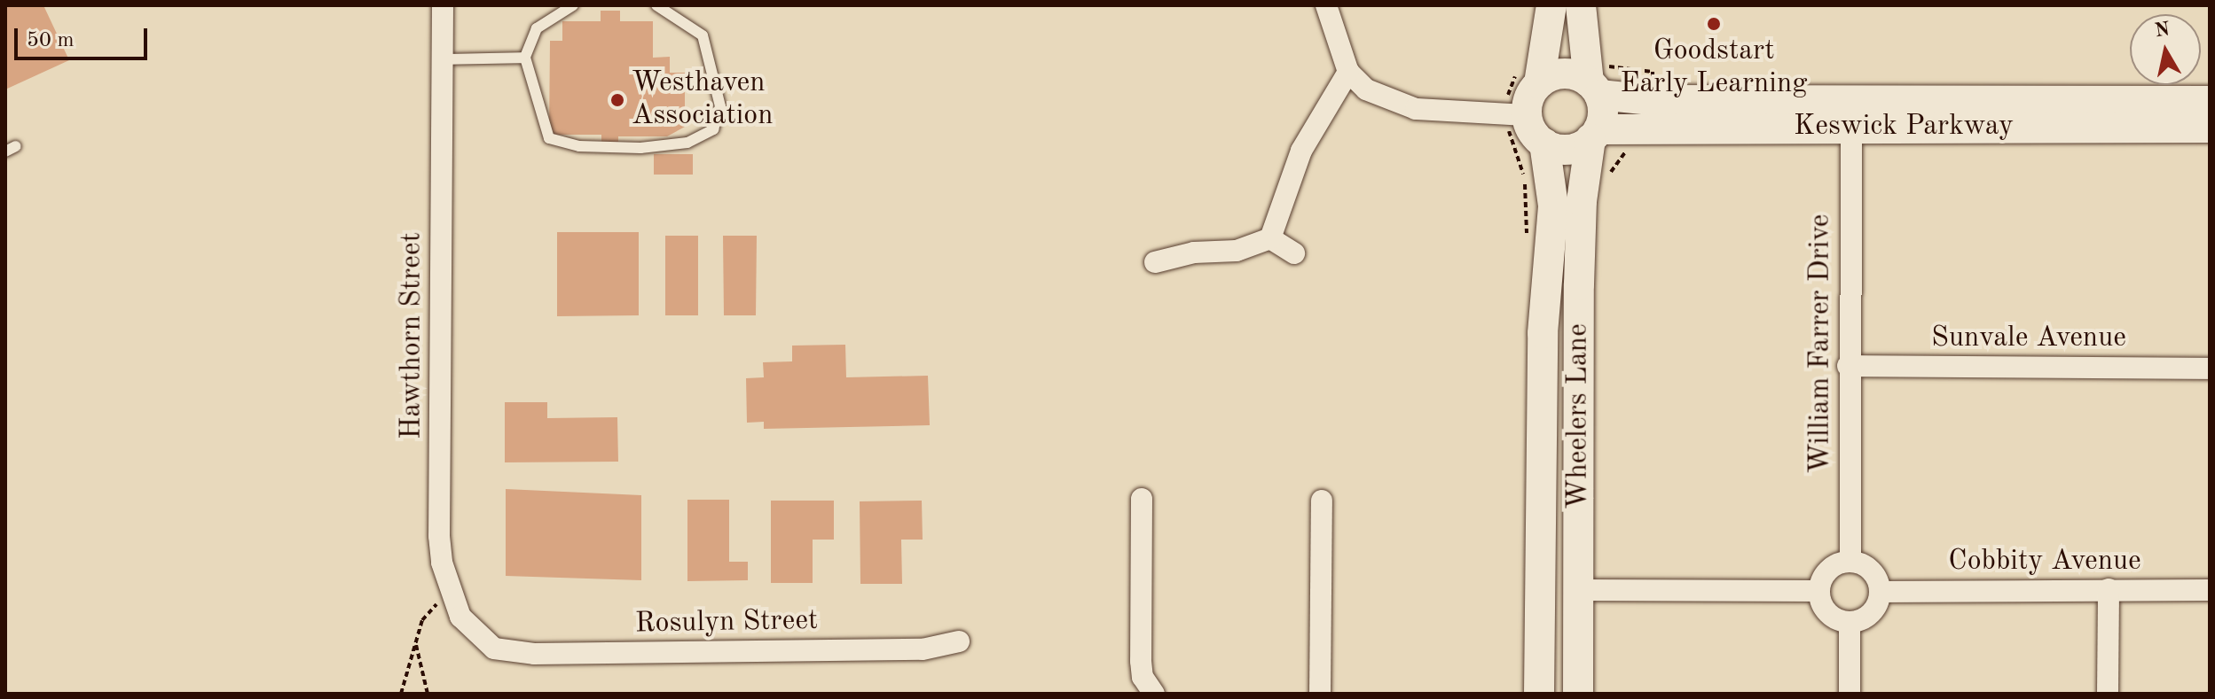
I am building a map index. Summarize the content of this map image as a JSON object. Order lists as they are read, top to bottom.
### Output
{
  "streets": {
    "main road": ["Keswick Parkway", "Wheelers Lane"],
    "street": [
      "Hawthorn Street",
      "Sunvale Avenue",
      "William Farrer Drive",
      "Cobbity Avenue",
      "Rosulyn Street"
    ]
  },
  "crossings": [
    ["Keswick Parkway", "William Farrer Drive"],
    ["Keswick Parkway", "Wheelers Lane"],
    ["Hawthorn Street", "Rosulyn Street"],
    ["Sunvale Avenue", "William Farrer Drive"],
    ["William Farrer Drive", "Cobbity Avenue"]
  ],
  "places": ["Goodstart Early Learning", "Westhaven Association"],
  "scale_bar": "50 m",
  "north": "top"
}
